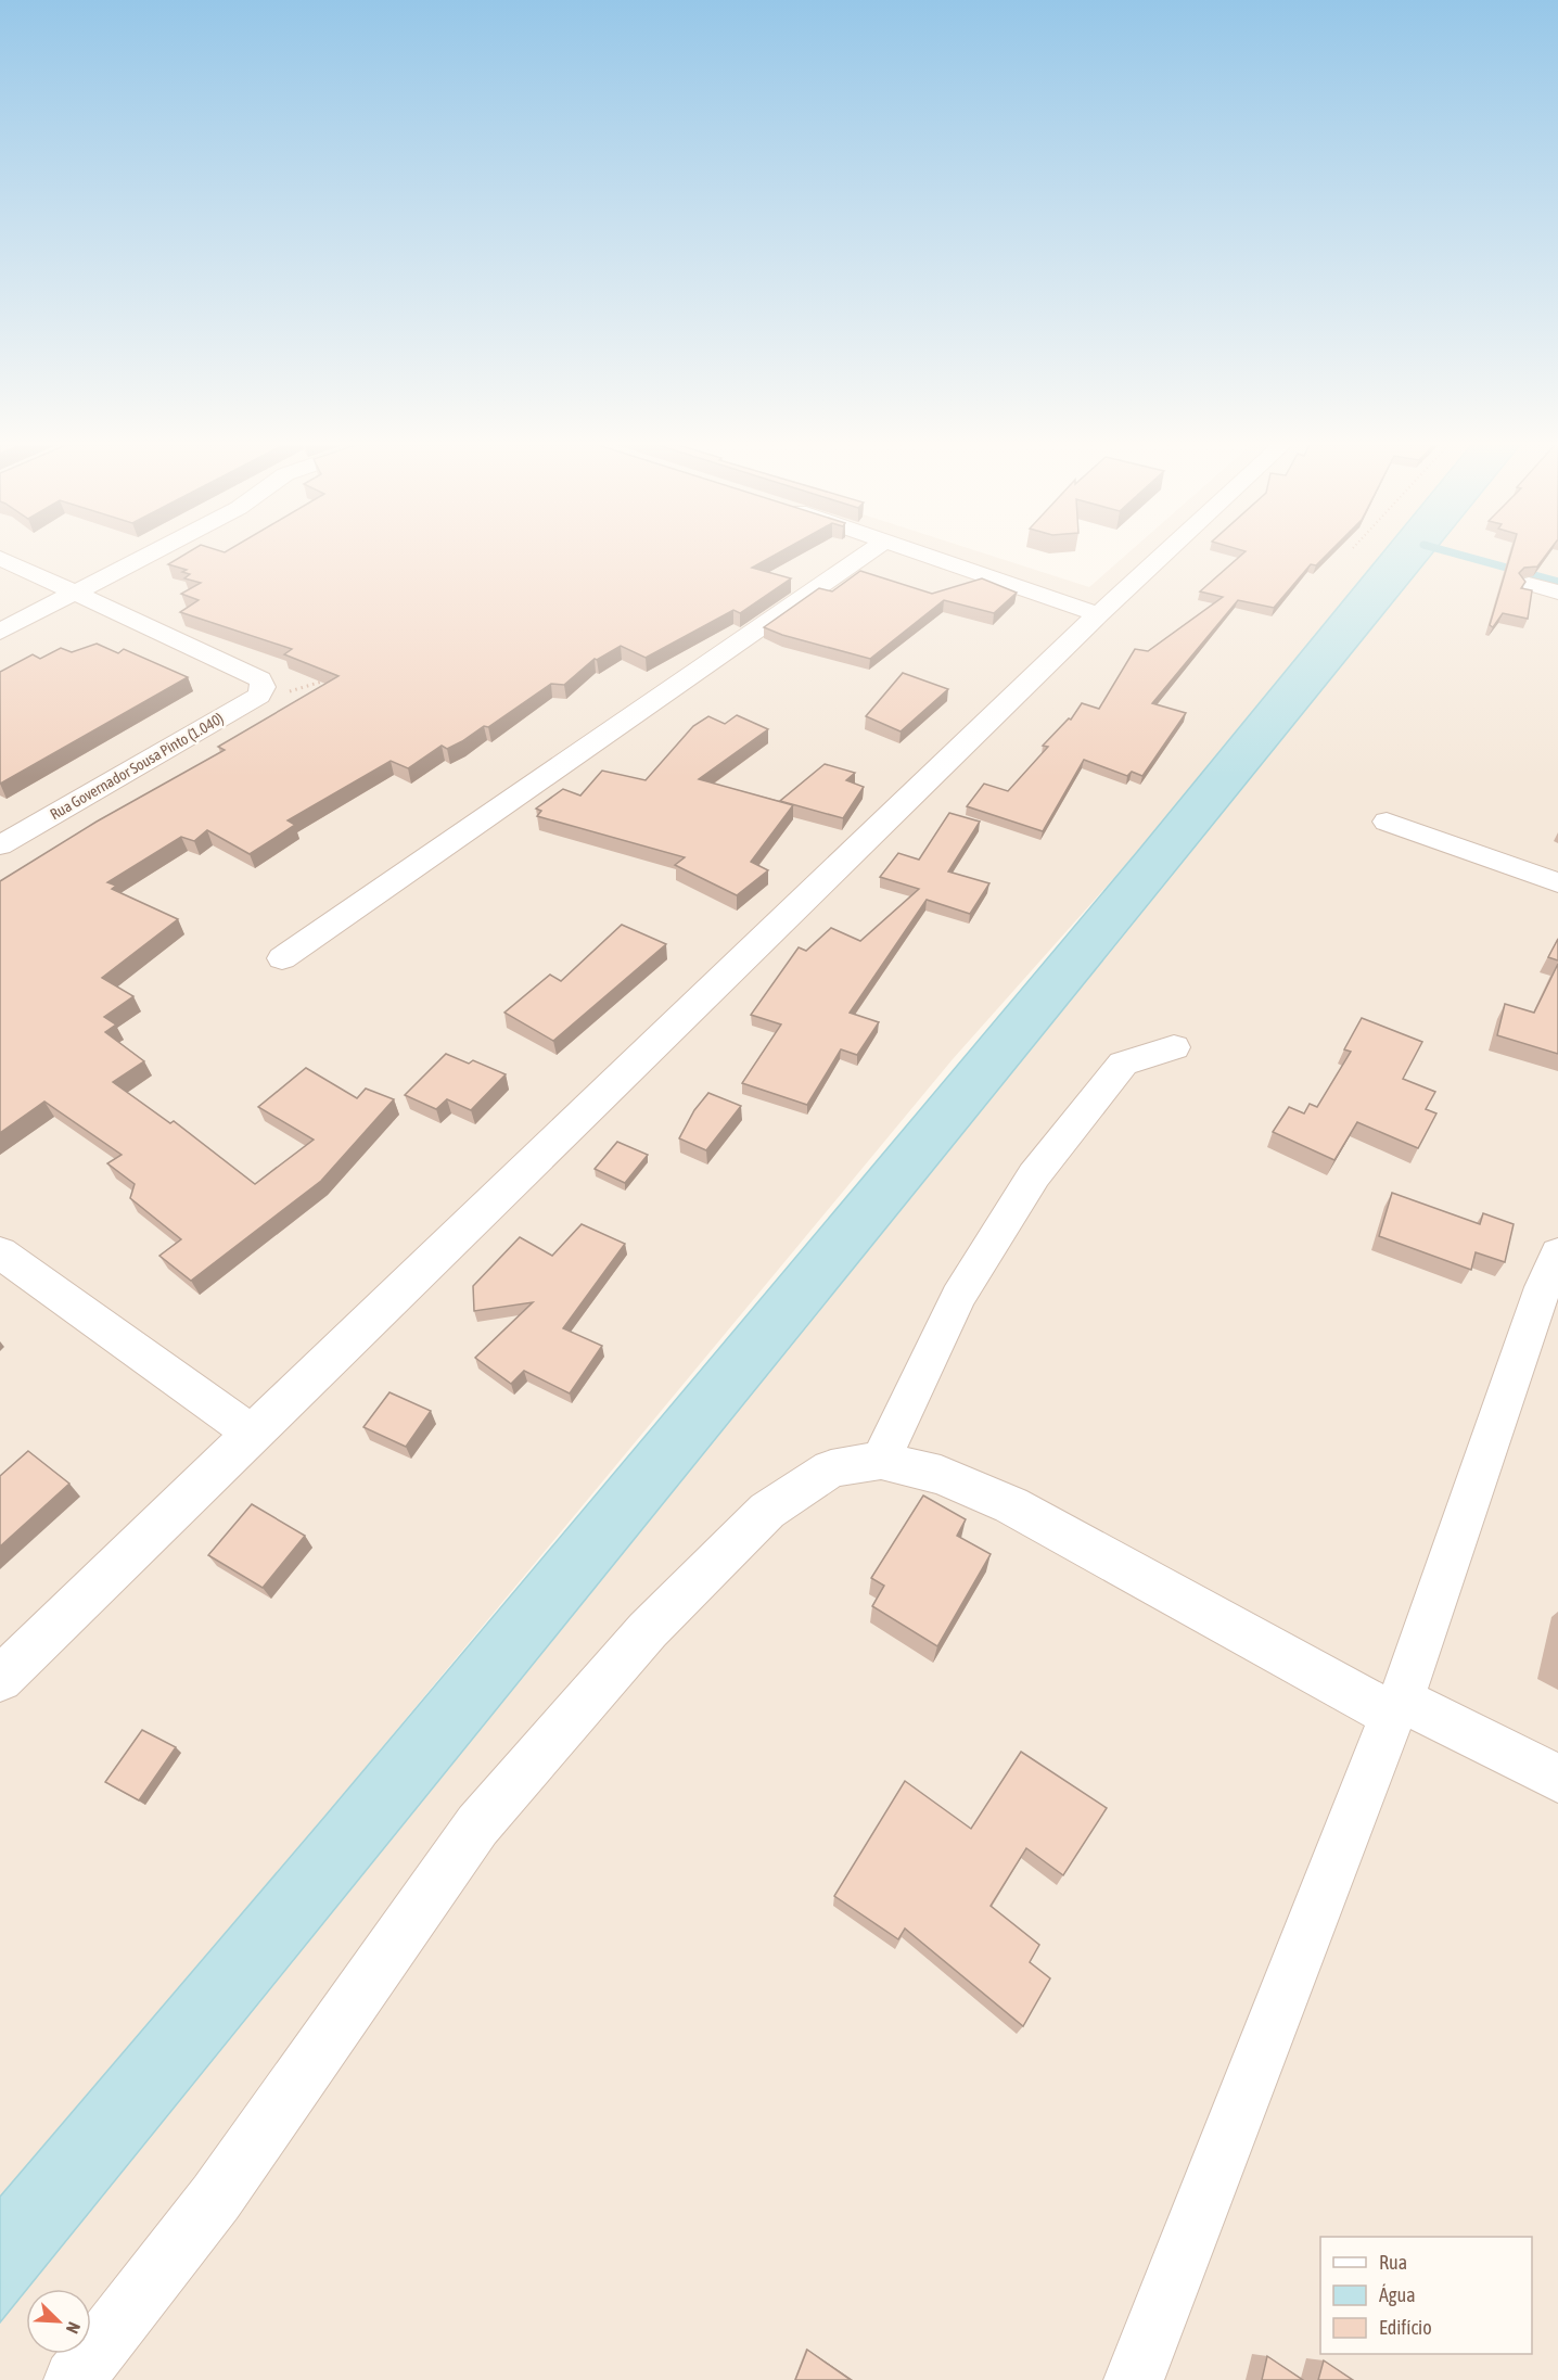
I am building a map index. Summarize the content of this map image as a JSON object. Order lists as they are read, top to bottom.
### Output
{
  "streets": {
    "street": ["Rua Governador Sousa Pinto (1.040)"]
  },
  "legend": ["Rua", "Água", "Edifício"],
  "north": "bottom right"
}
